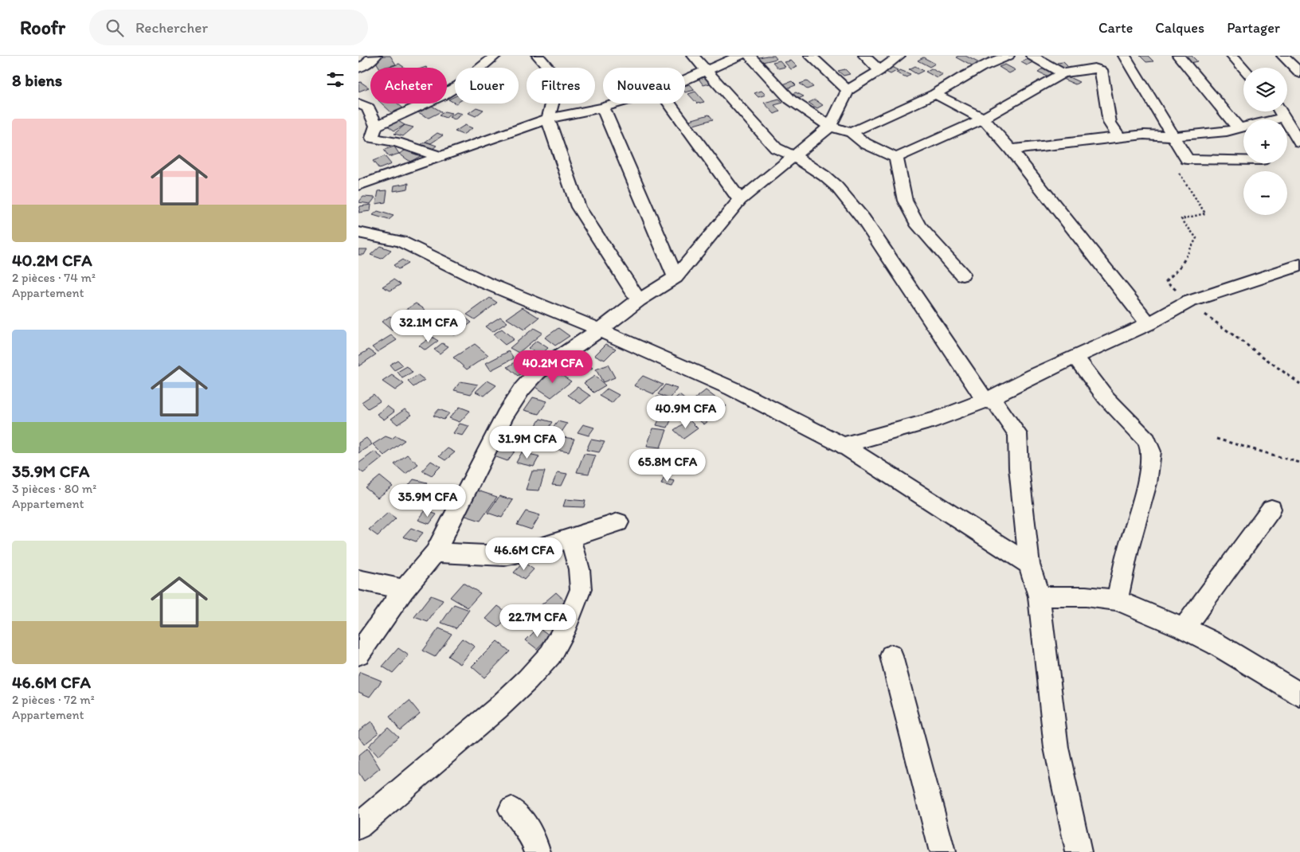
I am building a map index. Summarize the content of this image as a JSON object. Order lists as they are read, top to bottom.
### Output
{
  "page": {
    "header": "Roofr",
    "search": "Rechercher",
    "nav": ["Carte", "Calques", "Partager"],
    "heading": "8 biens",
    "map_buttons": ["+", "−"],
    "chip": [
      "Acheter",
      "Louer",
      "Filtres",
      "Nouveau"
    ],
    "list": [
      {
        "name": "40.2M CFA",
        "note": "2 pièces · 74 m² · Appartement"
      },
      {
        "name": "35.9M CFA",
        "note": "3 pièces · 80 m² · Appartement"
      },
      {
        "name": "46.6M CFA",
        "note": "2 pièces · 72 m² · Appartement"
      }
    ],
    "price": [
      "32.1M CFA",
      "40.2M CFA",
      "40.9M CFA",
      "31.9M CFA",
      "65.8M CFA",
      "35.9M CFA",
      "46.6M CFA",
      "22.7M CFA"
    ]
  }
}
